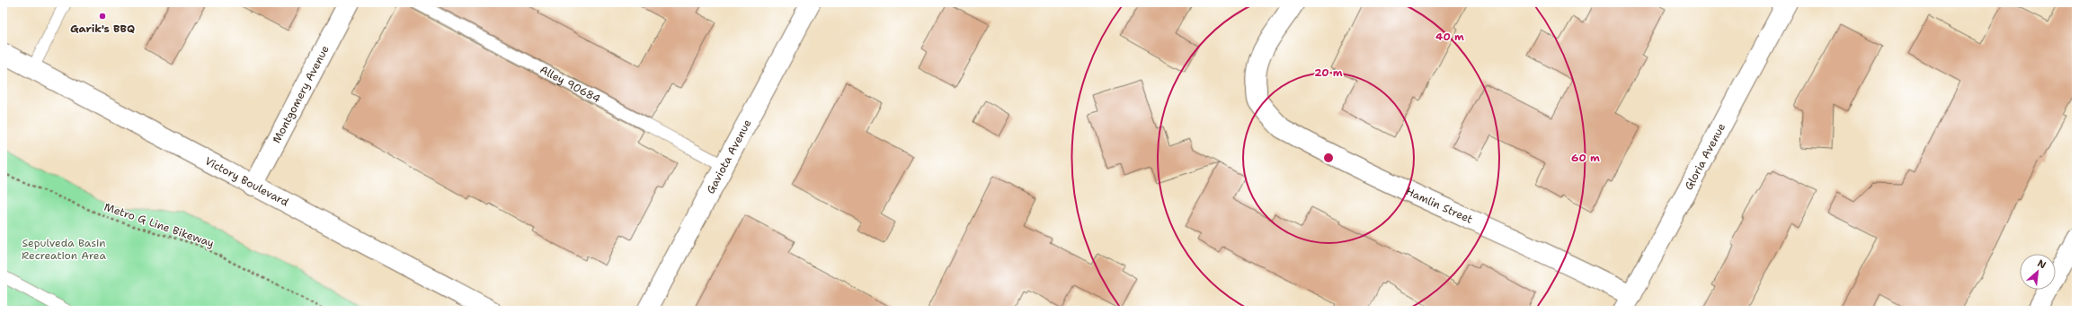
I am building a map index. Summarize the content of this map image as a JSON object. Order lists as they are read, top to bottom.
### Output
{
  "streets": {
    "street": [
      "Montgomery Avenue",
      "Gaviota Avenue",
      "Gloria Avenue",
      "Victory Boulevard",
      "Hamlin Street"
    ],
    "lane": ["Alley 90684"],
    "path": ["Metro G Line Bikeway"]
  },
  "crossings": [
    ["Alley 90684", "Gaviota Avenue"],
    ["Montgomery Avenue", "Victory Boulevard"],
    ["Gloria Avenue", "Hamlin Street"]
  ],
  "parks": ["Sepulveda Basin Recreation Area"],
  "places": ["Garik's BBQ"],
  "north": "top right",
  "rings": ["40 m", "20 m", "60 m"]
}
